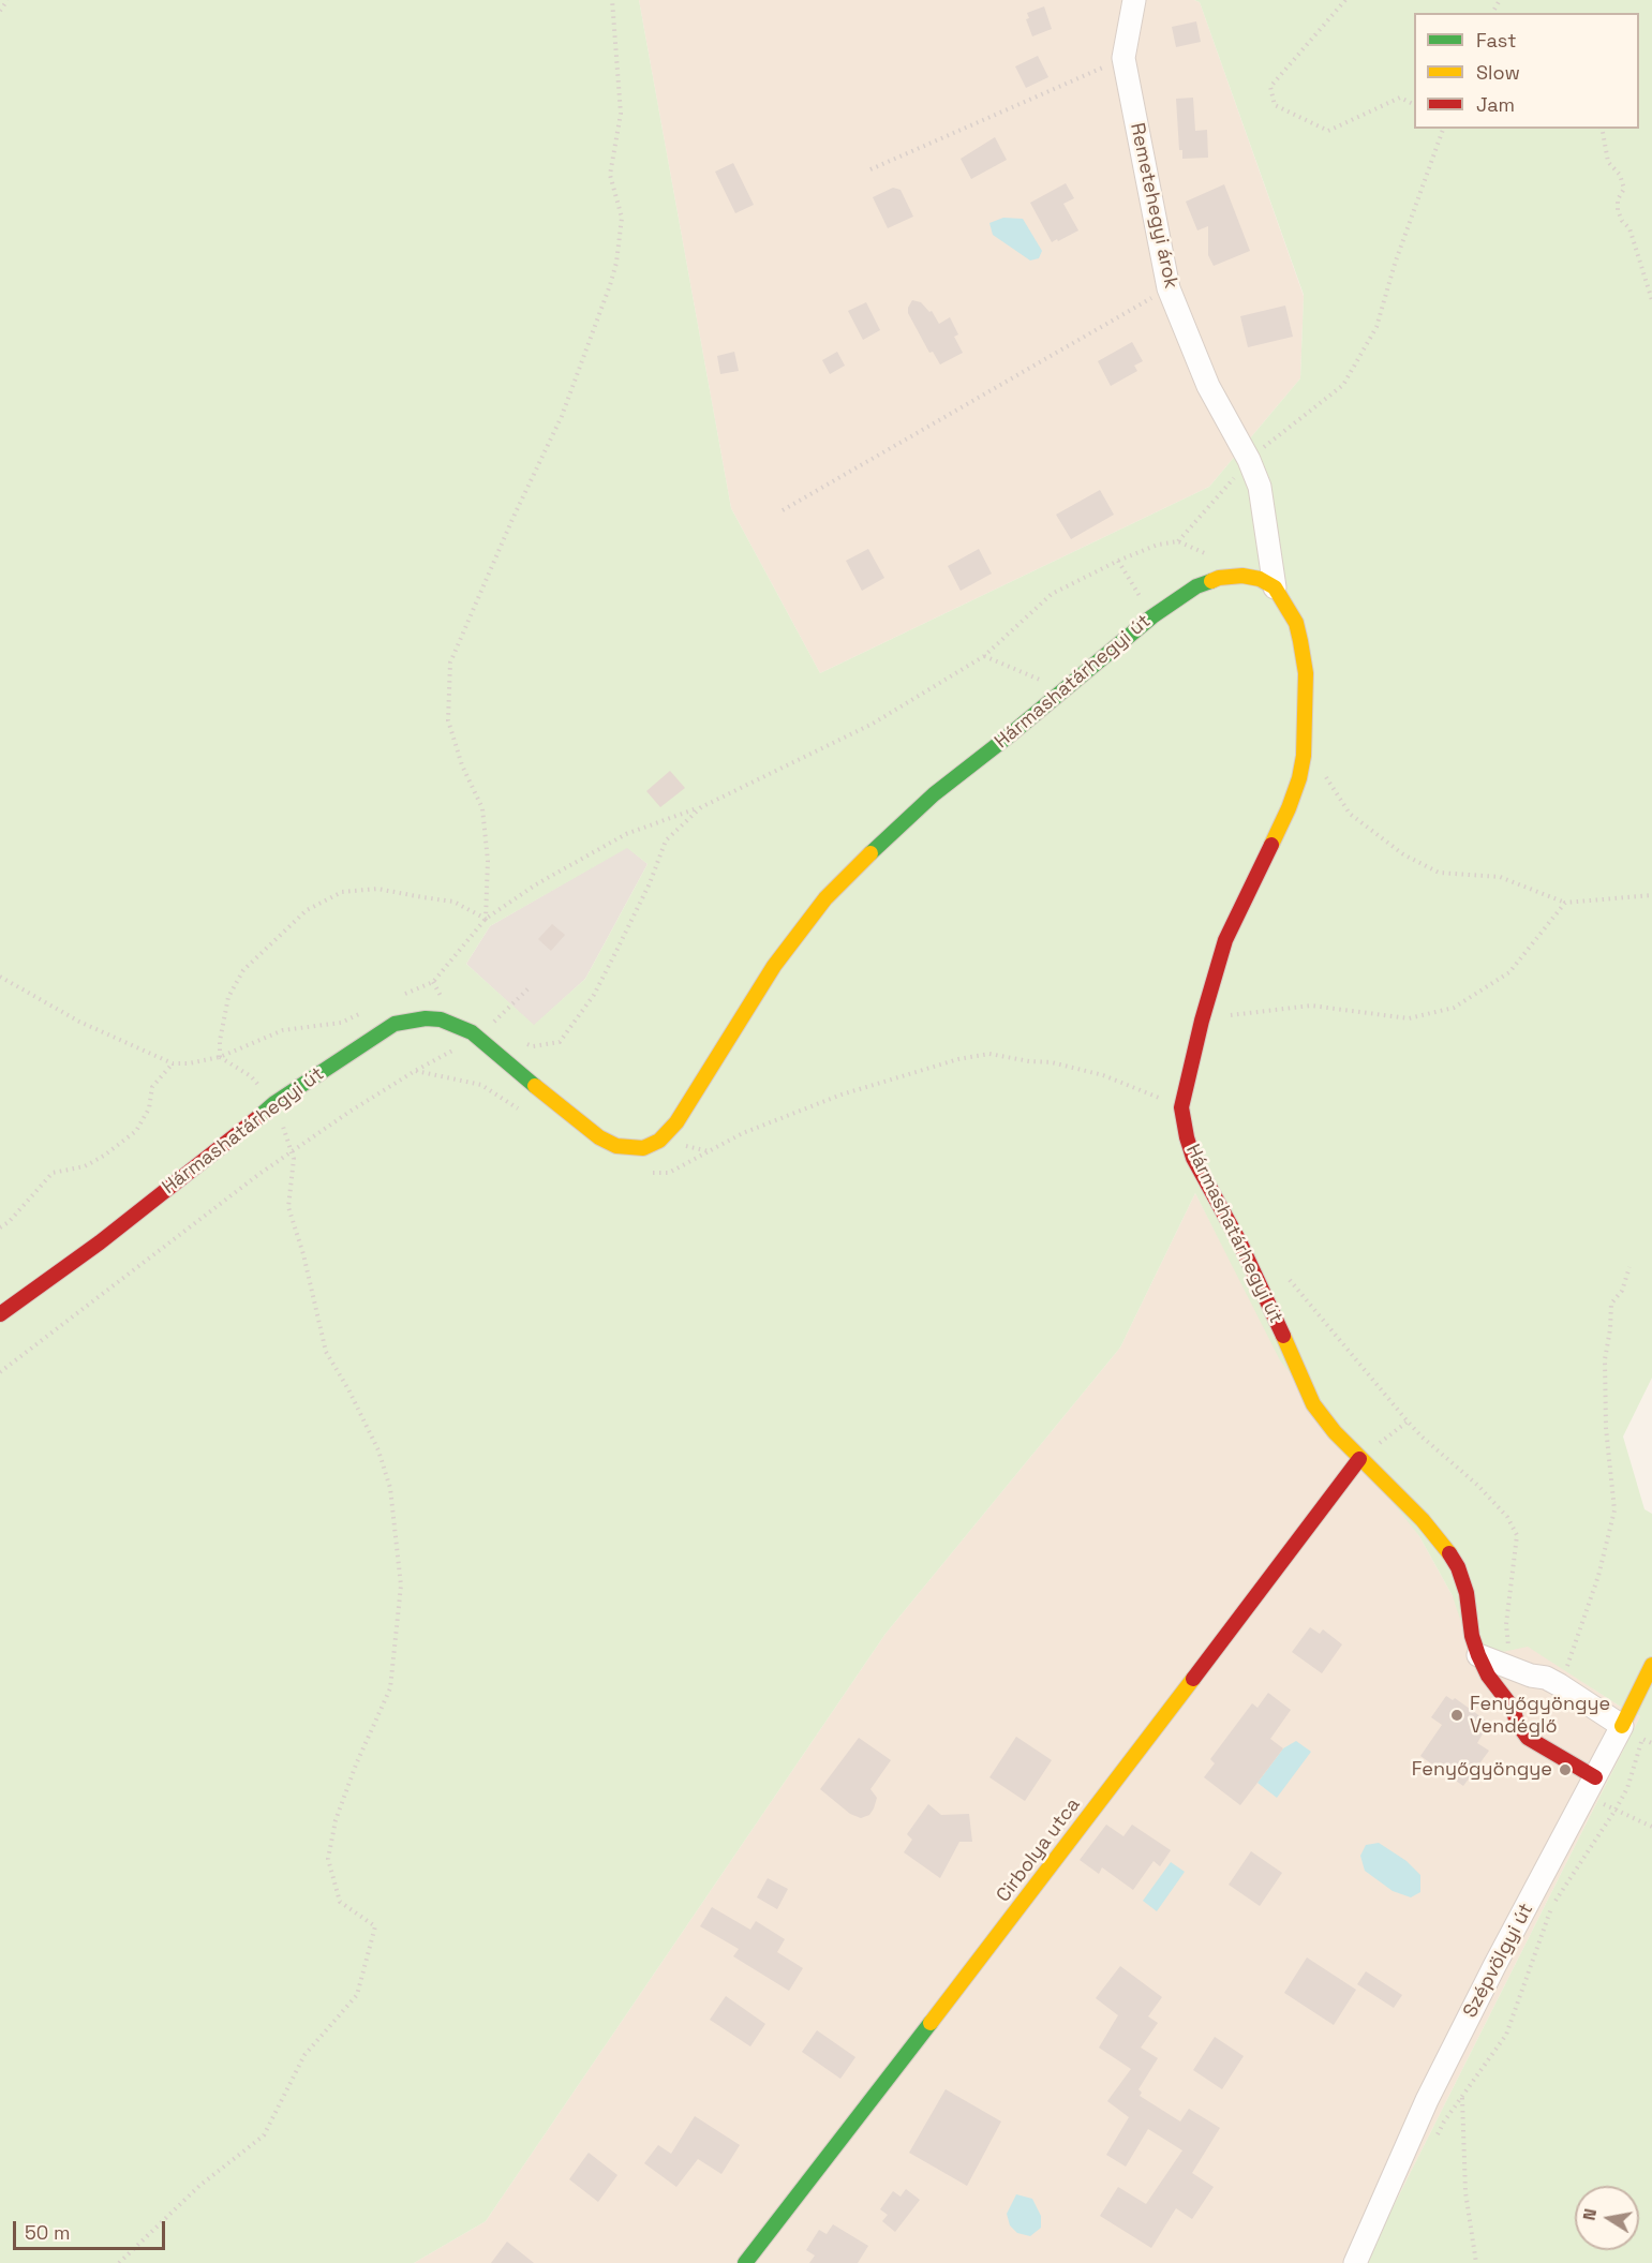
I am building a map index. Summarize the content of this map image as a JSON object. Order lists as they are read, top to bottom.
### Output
{
  "streets": {
    "street": [
      "Remetehegyi árok",
      "Hármashatárhegyi út",
      "Cirbolya utca",
      "Szépvölgyi út"
    ]
  },
  "crossings": [
    ["Remetehegyi árok", "Hármashatárhegyi út"],
    ["Hármashatárhegyi út", "Cirbolya utca"],
    ["Hármashatárhegyi út", "Szépvölgyi út"]
  ],
  "places": ["Fenyőgyöngye Vendéglő", "Fenyőgyöngye"],
  "legend": ["Fast", "Slow", "Jam"],
  "scale_bar": "50 m",
  "north": "left"
}
